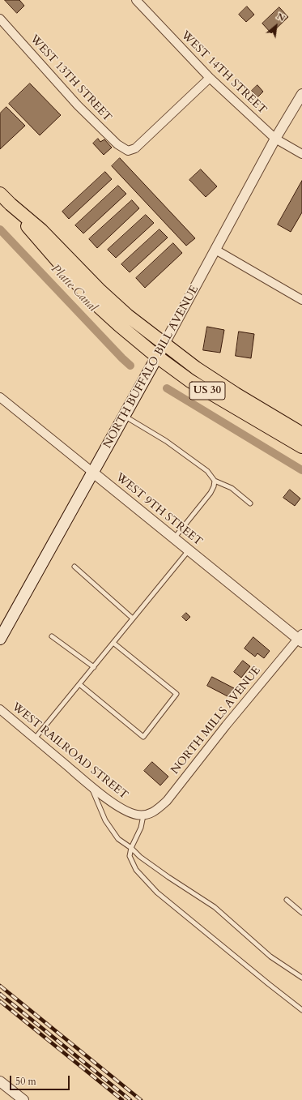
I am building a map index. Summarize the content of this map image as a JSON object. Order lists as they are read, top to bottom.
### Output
{
  "streets": {
    "main road": ["NORTH BUFFALO BILL AVENUE", "US 30"],
    "street": [
      "WEST 14TH STREET",
      "WEST 13TH STREET",
      "WEST 9TH STREET",
      "NORTH MILLS AVENUE",
      "WEST RAILROAD STREET"
    ]
  },
  "crossings": [
    ["WEST 14TH STREET", "WEST 13TH STREET"],
    ["WEST 14TH STREET", "NORTH BUFFALO BILL AVENUE"],
    ["NORTH BUFFALO BILL AVENUE", "US 30"],
    ["NORTH BUFFALO BILL AVENUE", "WEST 9TH STREET"],
    ["WEST 9TH STREET", "NORTH MILLS AVENUE"],
    ["NORTH MILLS AVENUE", "WEST RAILROAD STREET"]
  ],
  "water": ["Platte Canal"],
  "scale_bar": "50 m",
  "north": "top right"
}
